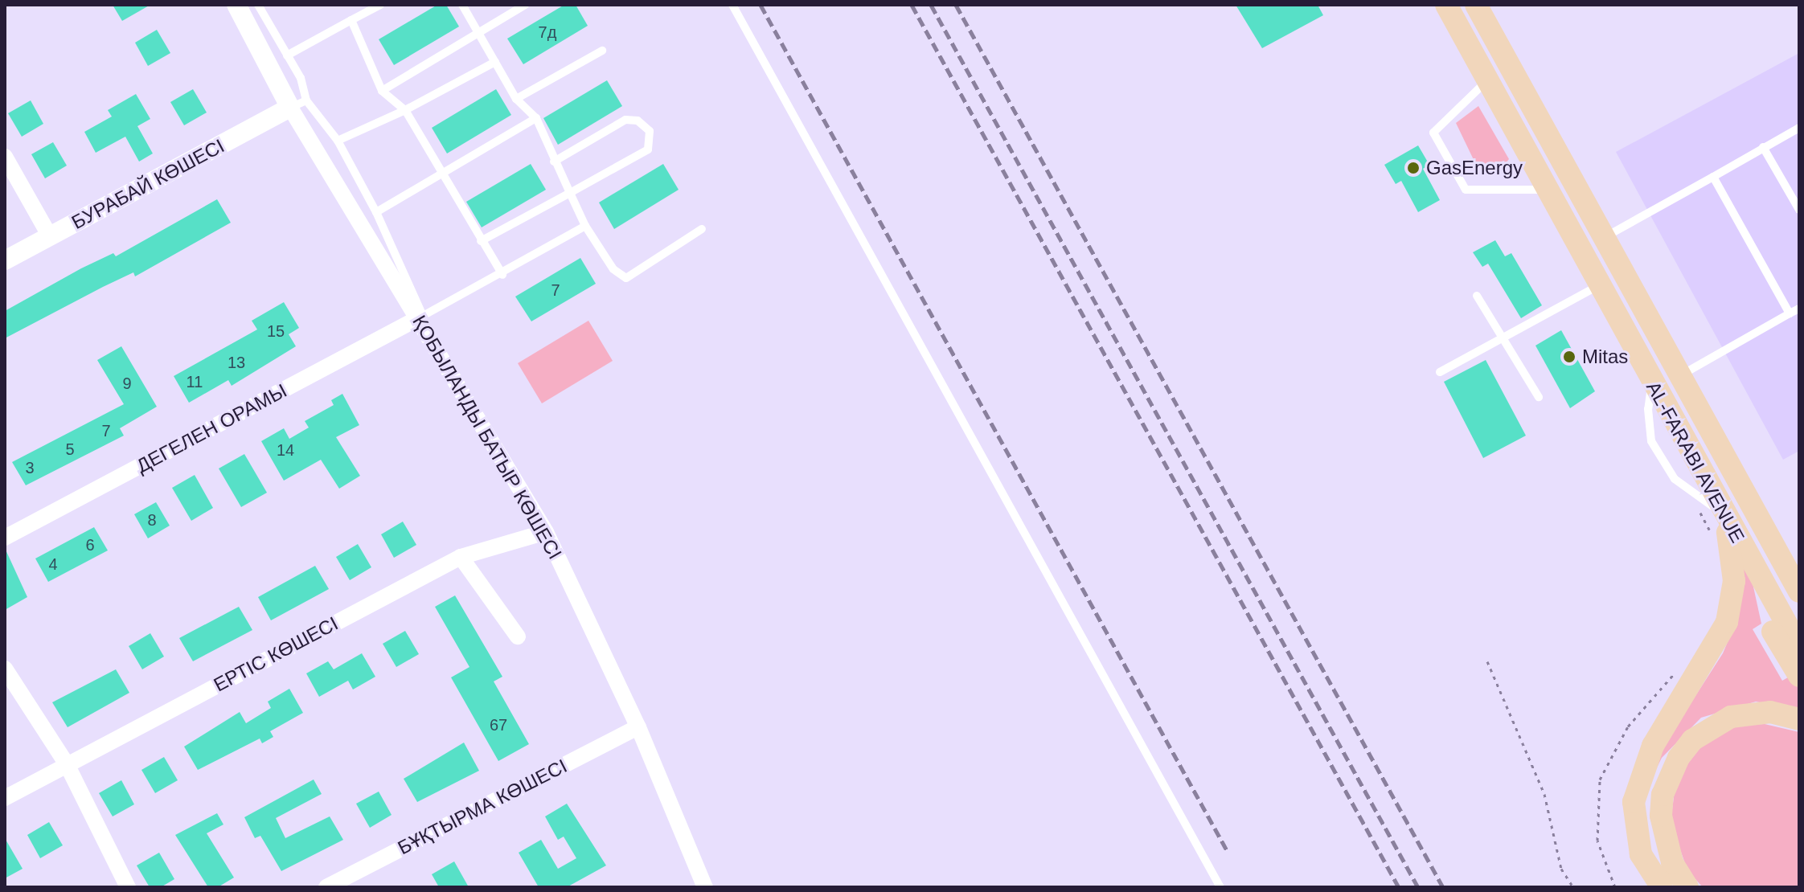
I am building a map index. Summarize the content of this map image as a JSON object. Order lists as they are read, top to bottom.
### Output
{
  "streets": {
    "main road": ["AL-FARABI AVENUE"],
    "street": [
      "БУРАБАЙ КӨШЕСІ",
      "ДЕГЕЛЕН ОРАМЫ",
      "ҚОБЫЛАНДЫ БАТЫР КӨШЕСІ",
      "ЕРТІС КӨШЕСІ",
      "БҰҚТЫРМА КӨШЕСІ"
    ]
  },
  "crossings": [
    ["БУРАБАЙ КӨШЕСІ", "ҚОБЫЛАНДЫ БАТЫР КӨШЕСІ"],
    ["ДЕГЕЛЕН ОРАМЫ", "ҚОБЫЛАНДЫ БАТЫР КӨШЕСІ"],
    ["ҚОБЫЛАНДЫ БАТЫР КӨШЕСІ", "ЕРТІС КӨШЕСІ"],
    ["ҚОБЫЛАНДЫ БАТЫР КӨШЕСІ", "БҰҚТЫРМА КӨШЕСІ"]
  ],
  "places": ["GasEnergy", "Mitas"],
  "house_numbers": [
    "7д",
    "7",
    "15",
    "13",
    "11",
    "9",
    "7",
    "5",
    "14",
    "3",
    "8",
    "6",
    "4",
    "67"
  ]
}
